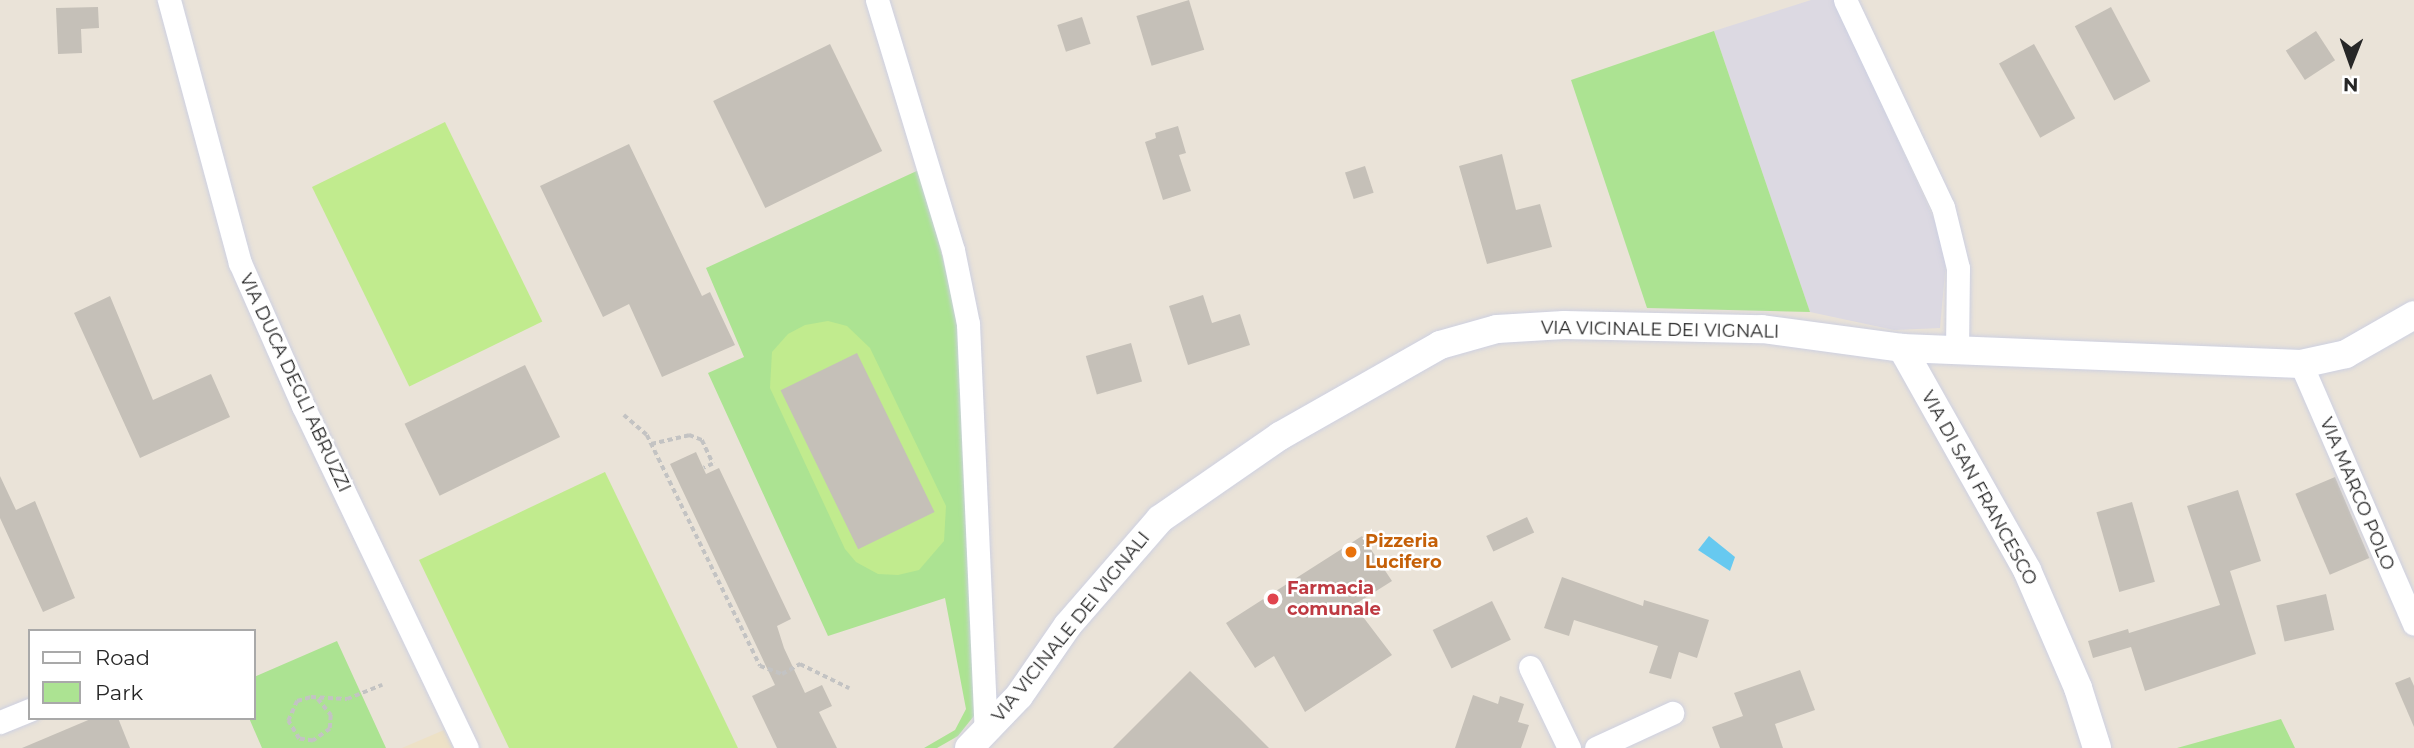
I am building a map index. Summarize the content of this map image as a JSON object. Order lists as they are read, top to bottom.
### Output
{
  "streets": {
    "street": [
      "VIA VICINALE DEI VIGNALI",
      "VIA DUCA DEGLI ABRUZZI",
      "VIA DI SAN FRANCESCO",
      "VIA MARCO POLO"
    ]
  },
  "crossings": [
    ["VIA VICINALE DEI VIGNALI", "VIA DI SAN FRANCESCO"],
    ["VIA VICINALE DEI VIGNALI", "VIA MARCO POLO"]
  ],
  "places": ["Pizzeria Lucifero", "Farmacia comunale"],
  "legend": ["Road", "Park"],
  "north": "bottom"
}
